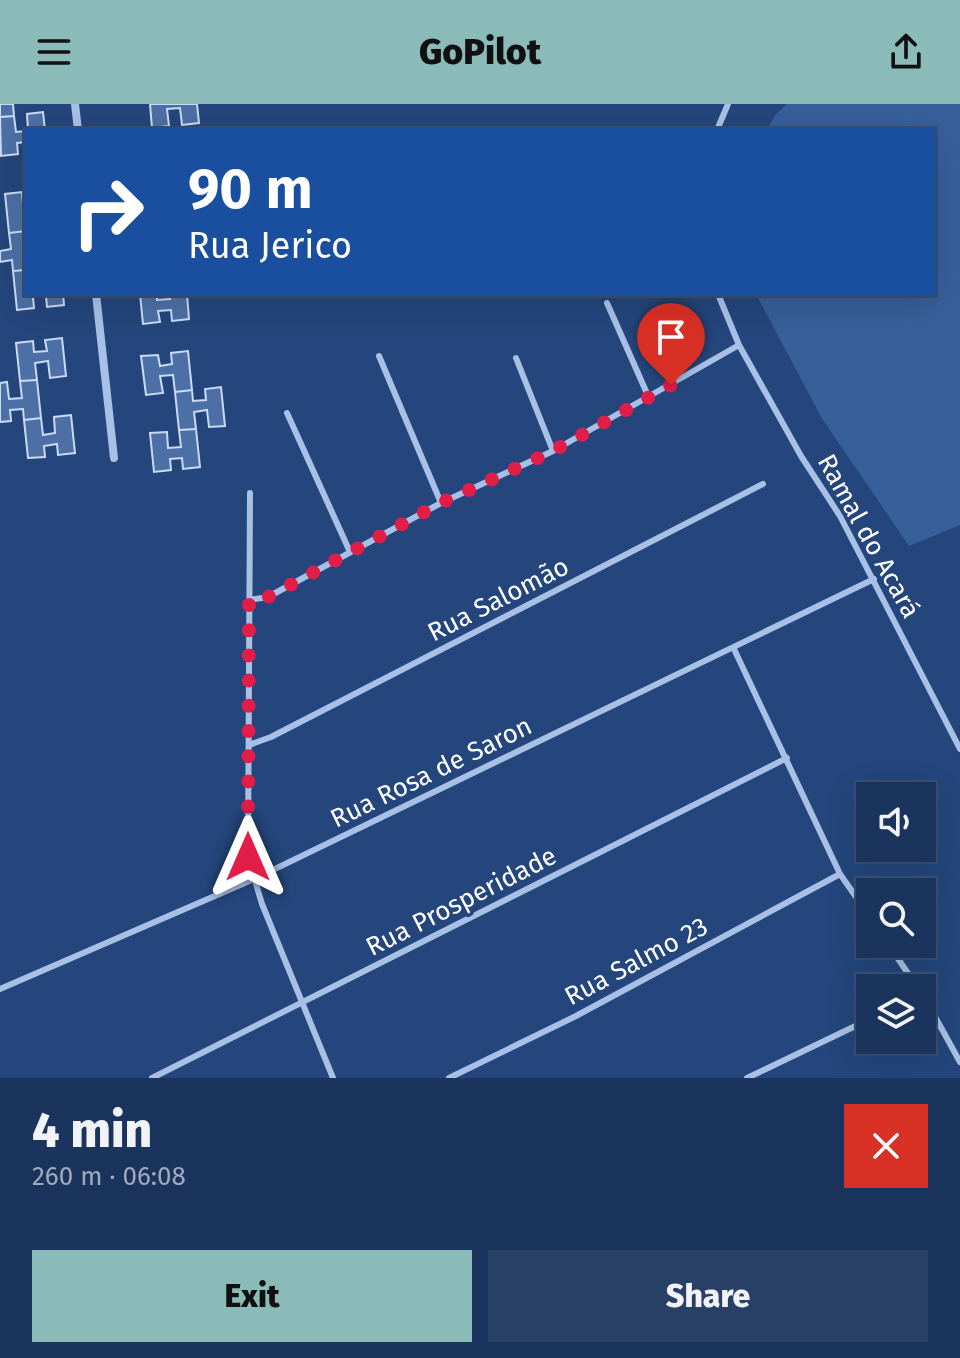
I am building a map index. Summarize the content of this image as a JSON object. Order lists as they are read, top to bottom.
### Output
{
  "streets": {
    "lane": [
      "Ramal do Acará",
      "Rua Salomão",
      "Rua Rosa de Saron",
      "Rua Prosperidade",
      "Rua Salmo 23"
    ]
  },
  "crossings": [
    ["Ramal do Acará", "Rua Rosa de Saron"]
  ],
  "page": {
    "header": "GoPilot",
    "turn": ["90 m", "Rua Jerico"],
    "heading": ["4 min", "260 m · 06:08"],
    "buttons": ["Exit", "Share"]
  }
}
